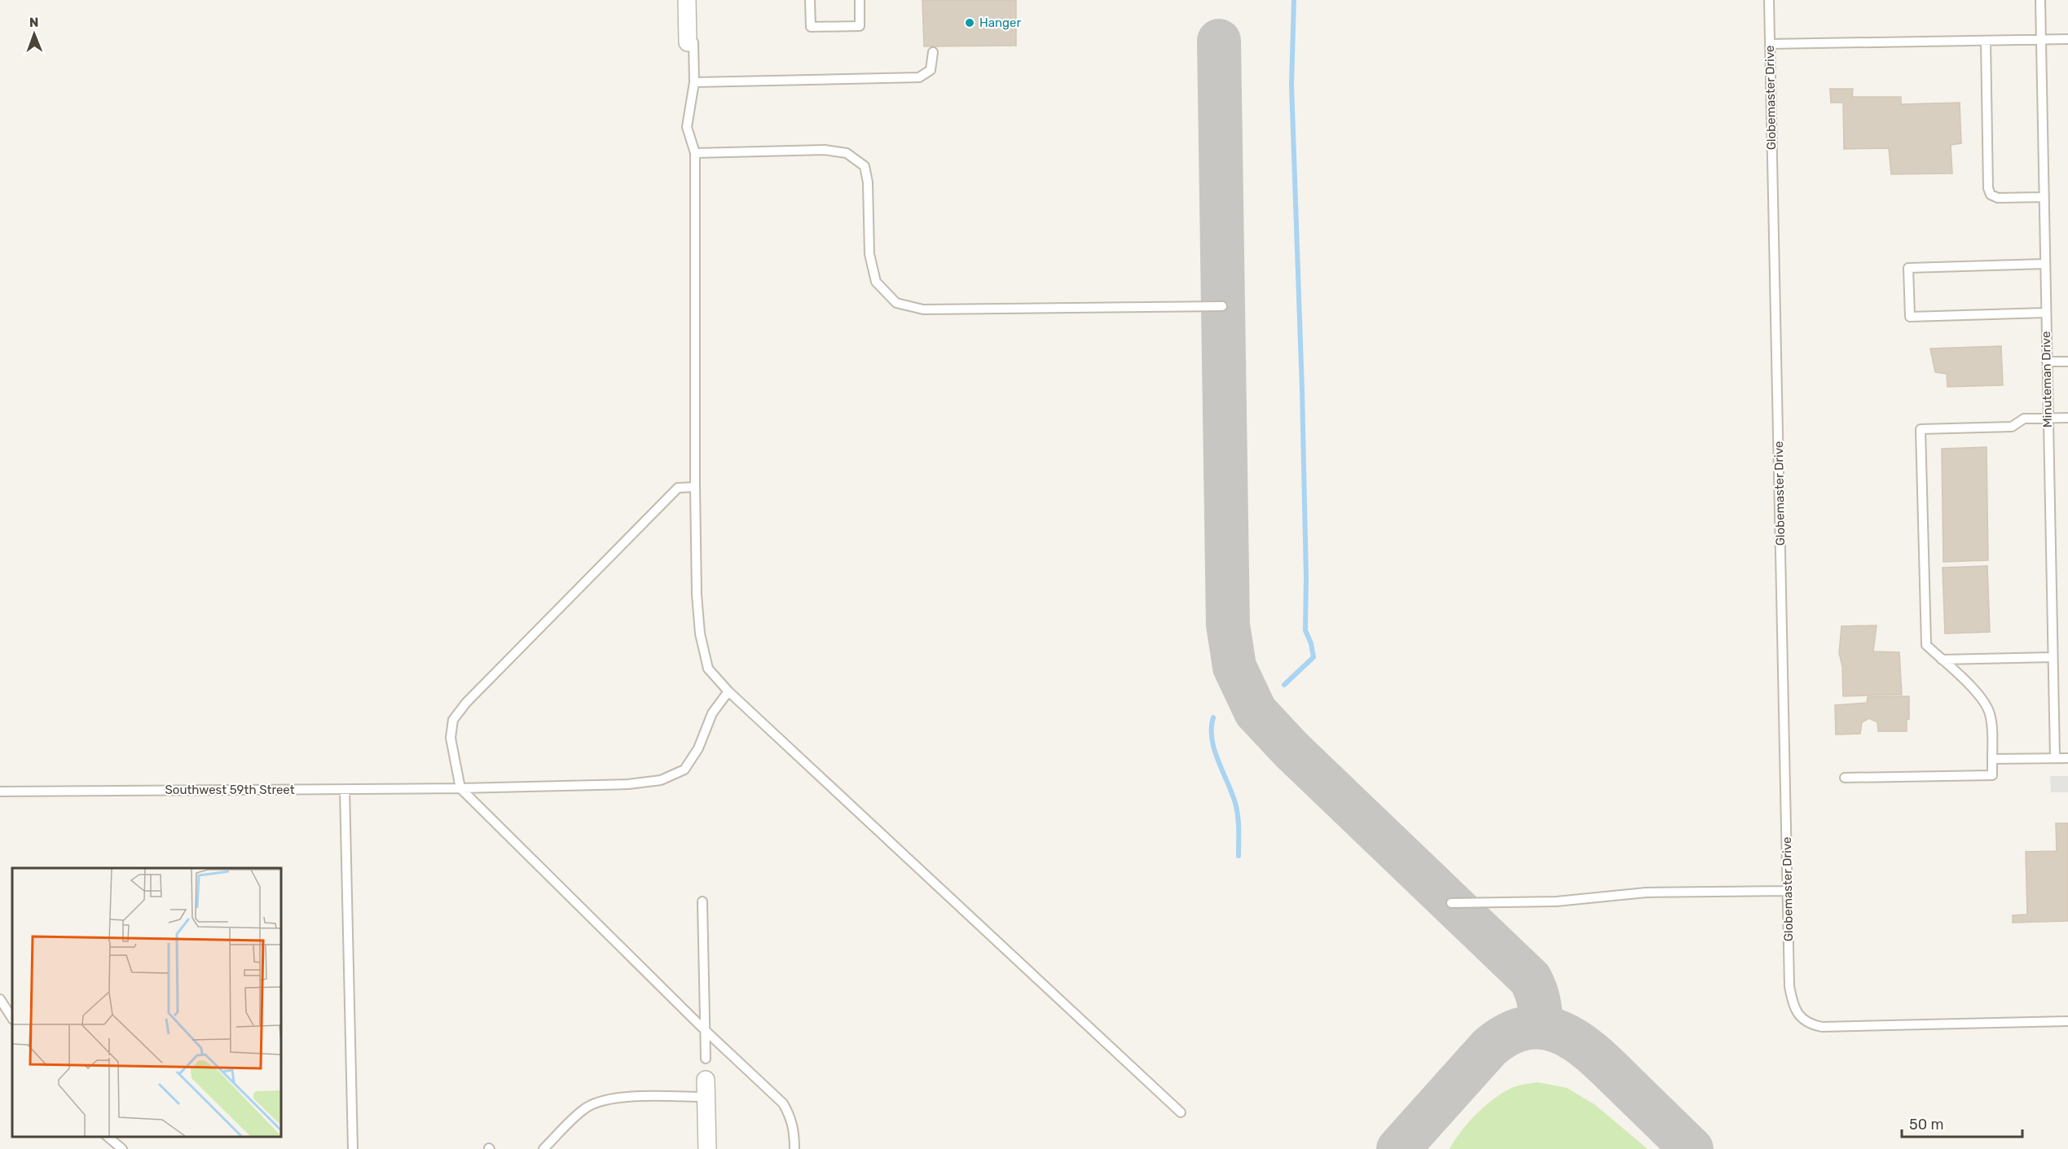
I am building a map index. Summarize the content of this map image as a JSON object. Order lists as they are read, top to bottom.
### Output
{
  "streets": {
    "lane": ["Globemaster Drive", "Minuteman Drive", "Southwest 59th Street"]
  },
  "places": ["Hanger"],
  "scale_bar": "50 m",
  "north": "top"
}
